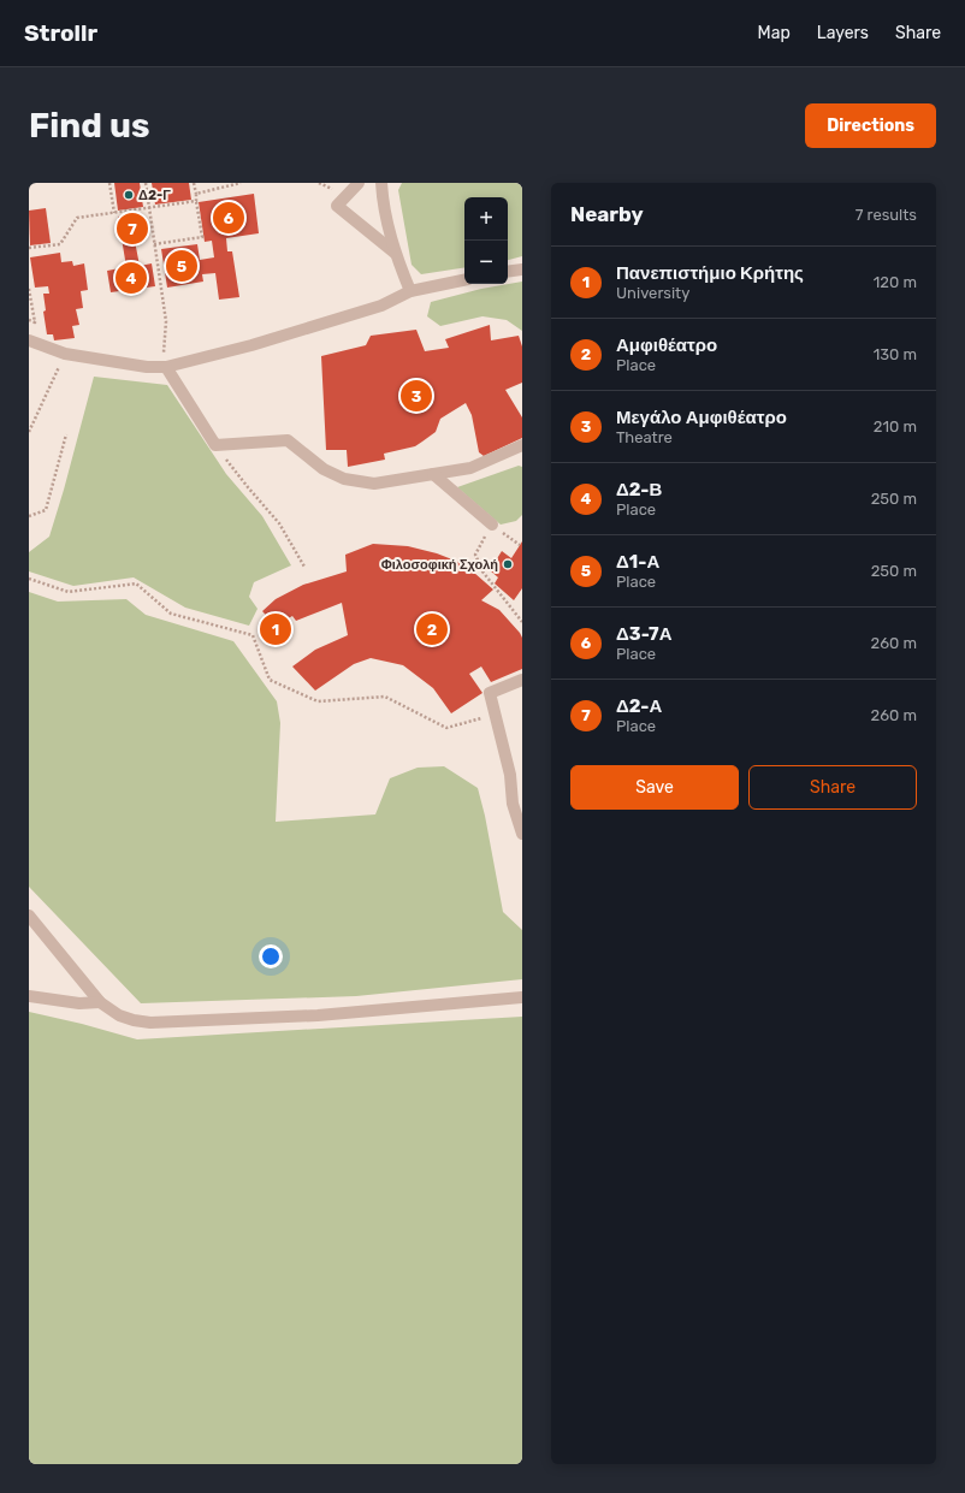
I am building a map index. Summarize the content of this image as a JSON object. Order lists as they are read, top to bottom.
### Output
{
  "places": ["Δ2-Γ", "Φιλοσοφική Σχολή"],
  "page": {
    "header": "Strollr",
    "nav": ["Map", "Layers", "Share"],
    "buttons": [
      "Directions",
      ["Save", "Share"]
    ],
    "title": "Find us",
    "heading": ["Nearby", "7 results"],
    "map_buttons": ["+", "−"],
    "pins": [
      "6",
      "7",
      "5",
      "4",
      "3",
      "1",
      "2"
    ],
    "list": [
      {
        "mark": "1",
        "name": "Πανεπιστήμιο Κρήτης",
        "note": "University",
        "value": "120 m"
      },
      {
        "mark": "2",
        "name": "Αμφιθέατρο",
        "note": "Place",
        "value": "130 m"
      },
      {
        "mark": "3",
        "name": "Μεγάλο Αμφιθέατρο",
        "note": "Theatre",
        "value": "210 m"
      },
      {
        "mark": "4",
        "name": "Δ2-Β",
        "note": "Place",
        "value": "250 m"
      },
      {
        "mark": "5",
        "name": "Δ1-Α",
        "note": "Place",
        "value": "250 m"
      },
      {
        "mark": "6",
        "name": "Δ3-7Α",
        "note": "Place",
        "value": "260 m"
      },
      {
        "mark": "7",
        "name": "Δ2-Α",
        "note": "Place",
        "value": "260 m"
      }
    ]
  }
}
